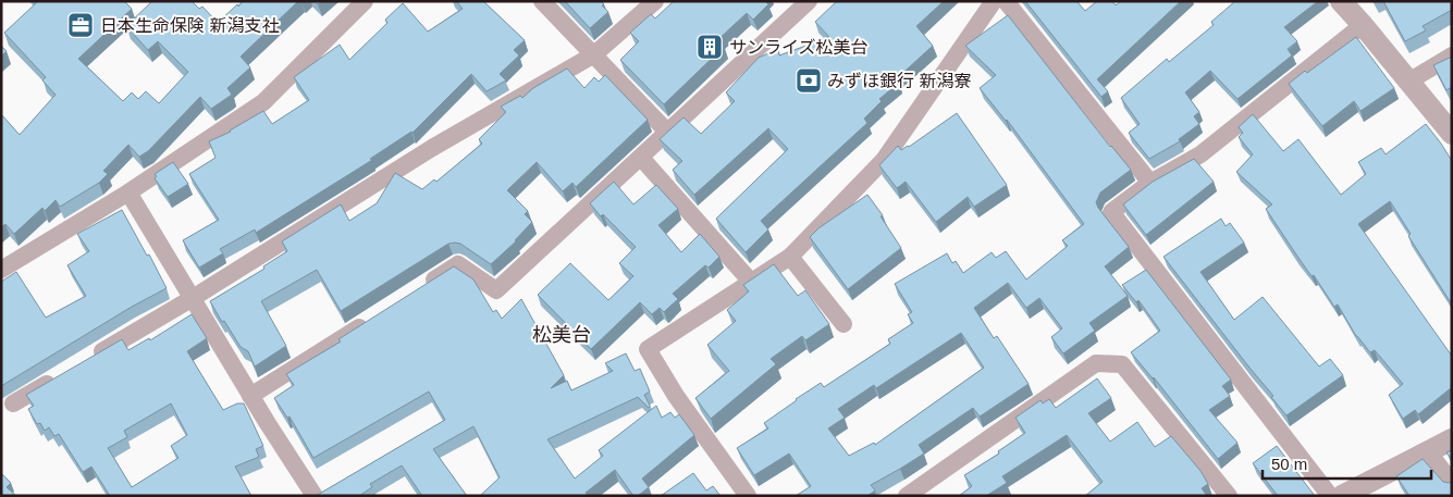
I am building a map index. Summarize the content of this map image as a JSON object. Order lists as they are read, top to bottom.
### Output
{
  "districts": ["松美台"],
  "places": {
    "office": ["日本生命保険 新潟支社"],
    "building": ["サンライズ松美台"],
    "bank": ["みずほ銀行 新潟寮"]
  },
  "scale_bar": "50 m"
}
